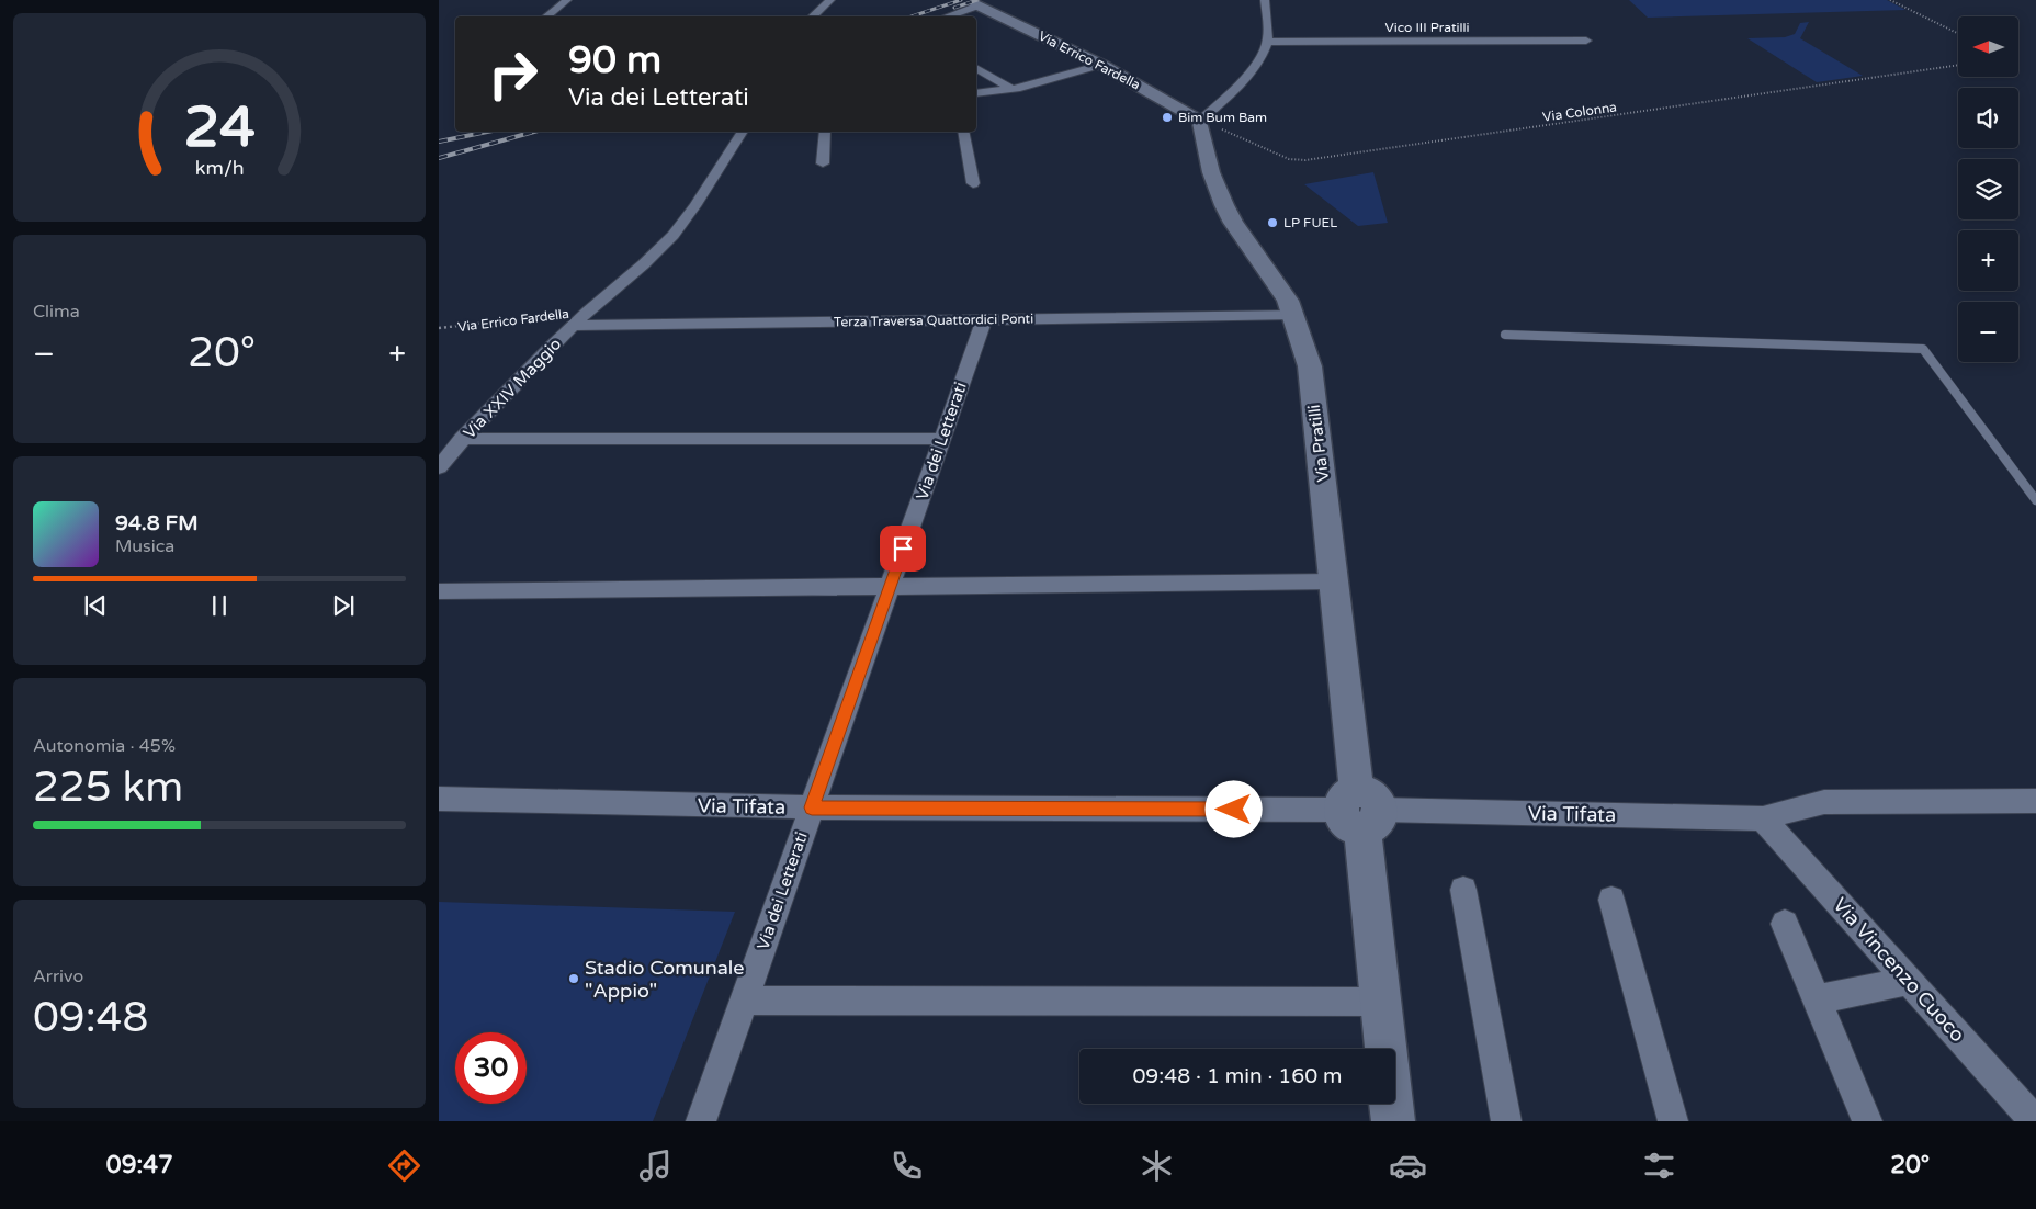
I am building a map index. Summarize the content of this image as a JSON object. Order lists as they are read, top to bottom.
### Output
{
  "streets": {
    "street": [
      "Vico III Pratilli",
      "Via Errico Fardella",
      "Terza Traversa Quattordici Ponti",
      "Via XXIV Maggio",
      "Via dei Letterati",
      "Via Pratilli",
      "Via Tifata",
      "Via Vincenzo Cuoco"
    ],
    "path": ["Via Colonna"]
  },
  "crossings": [
    ["Via Errico Fardella", "Via Colonna"],
    ["Via Errico Fardella", "Via XXIV Maggio"],
    ["Via Errico Fardella", "Via Pratilli"],
    ["Via Colonna", "Via Pratilli"],
    ["Terza Traversa Quattordici Ponti", "Via XXIV Maggio"],
    ["Terza Traversa Quattordici Ponti", "Via dei Letterati"],
    ["Terza Traversa Quattordici Ponti", "Via Pratilli"],
    ["Via dei Letterati", "Via Tifata"],
    ["Via Pratilli", "Via Tifata"],
    ["Via Tifata", "Via Vincenzo Cuoco"]
  ],
  "places": ["Bim Bum Bam", "LP FUEL", "Stadio Comunale \"Appio\""],
  "north": "left",
  "page": {
    "map_buttons": ["+", "−"],
    "turn": ["90 m", "Via dei Letterati"],
    "tile": [
      "Clima",
      ["Autonomia · 45%", "225 km"],
      ["Arrivo", "09:48"]
    ],
    "heat": ["−", "20°", "+"],
    "song": ["94.8 FM", "Musica"],
    "limit": "30",
    "trip": "09:48 · 1 min · 160 m",
    "tabs": ["09:47", "20°"],
    "gauge": ["24", "km/h"]
  }
}
